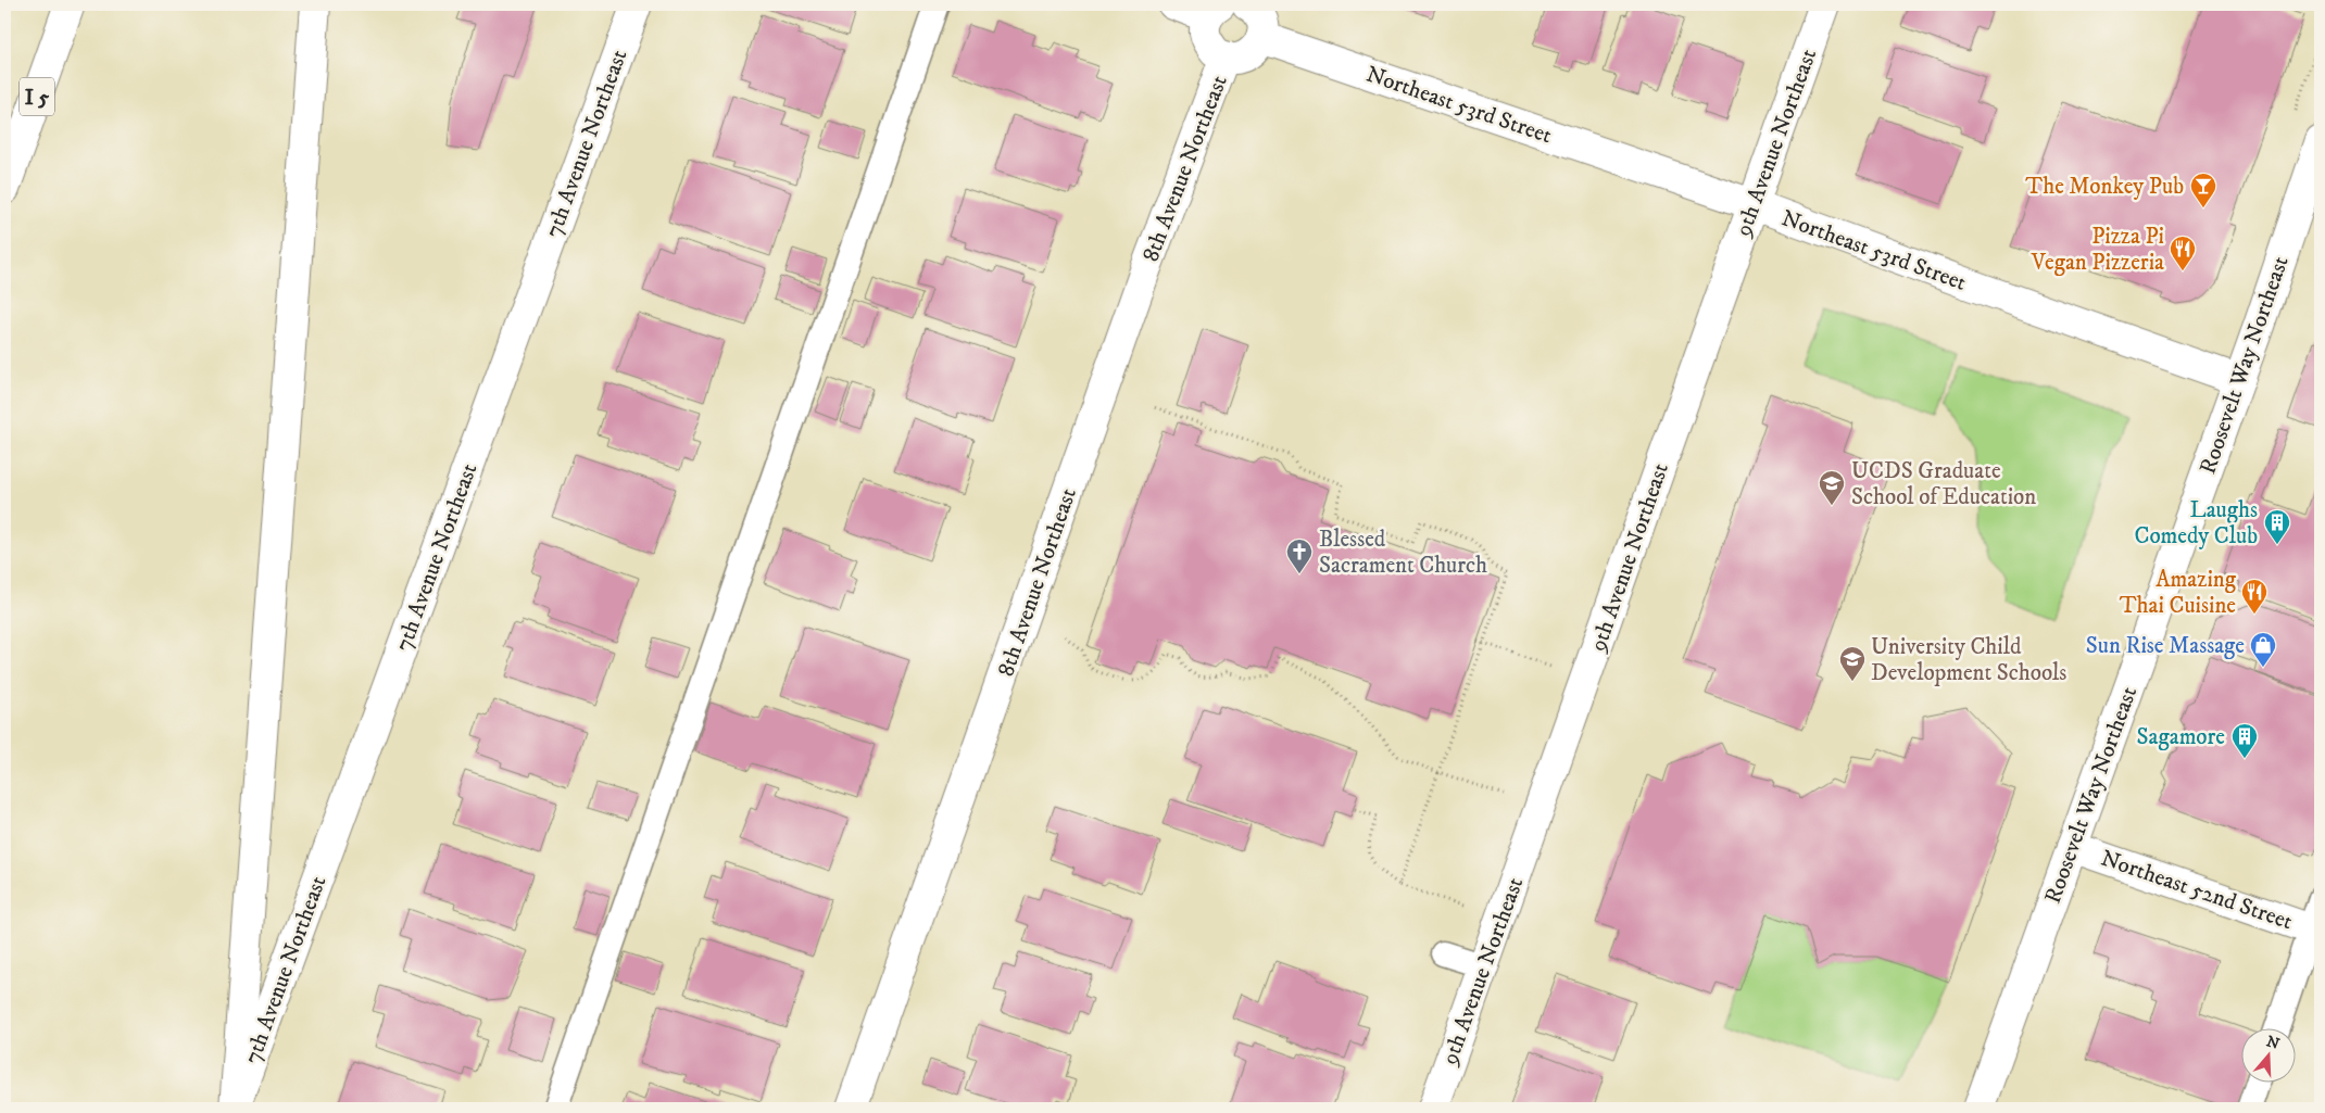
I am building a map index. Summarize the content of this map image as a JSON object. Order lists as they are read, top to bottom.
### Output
{
  "streets": {
    "main road": [
      "I 5",
      "Northeast 53rd Street",
      "9th Avenue Northeast",
      "7th Avenue Northeast",
      "8th Avenue Northeast",
      "Roosevelt Way Northeast",
      "Northeast 52nd Street"
    ]
  },
  "crossings": [
    ["Northeast 53rd Street", "9th Avenue Northeast"],
    ["Northeast 53rd Street", "Roosevelt Way Northeast"],
    ["Roosevelt Way Northeast", "Northeast 52nd Street"]
  ],
  "places": {
    "bar": ["The Monkey Pub"],
    "restaurant": ["Pizza Pi Vegan Pizzeria", "Amazing Thai Cuisine"],
    "school or university": ["UCDS Graduate School of Education", "University Child Development Schools"],
    "building": ["Laughs Comedy Club", "Sagamore"],
    "church": ["Blessed Sacrament Church"],
    "shop": ["Sun Rise Massage"]
  },
  "north": "top"
}
